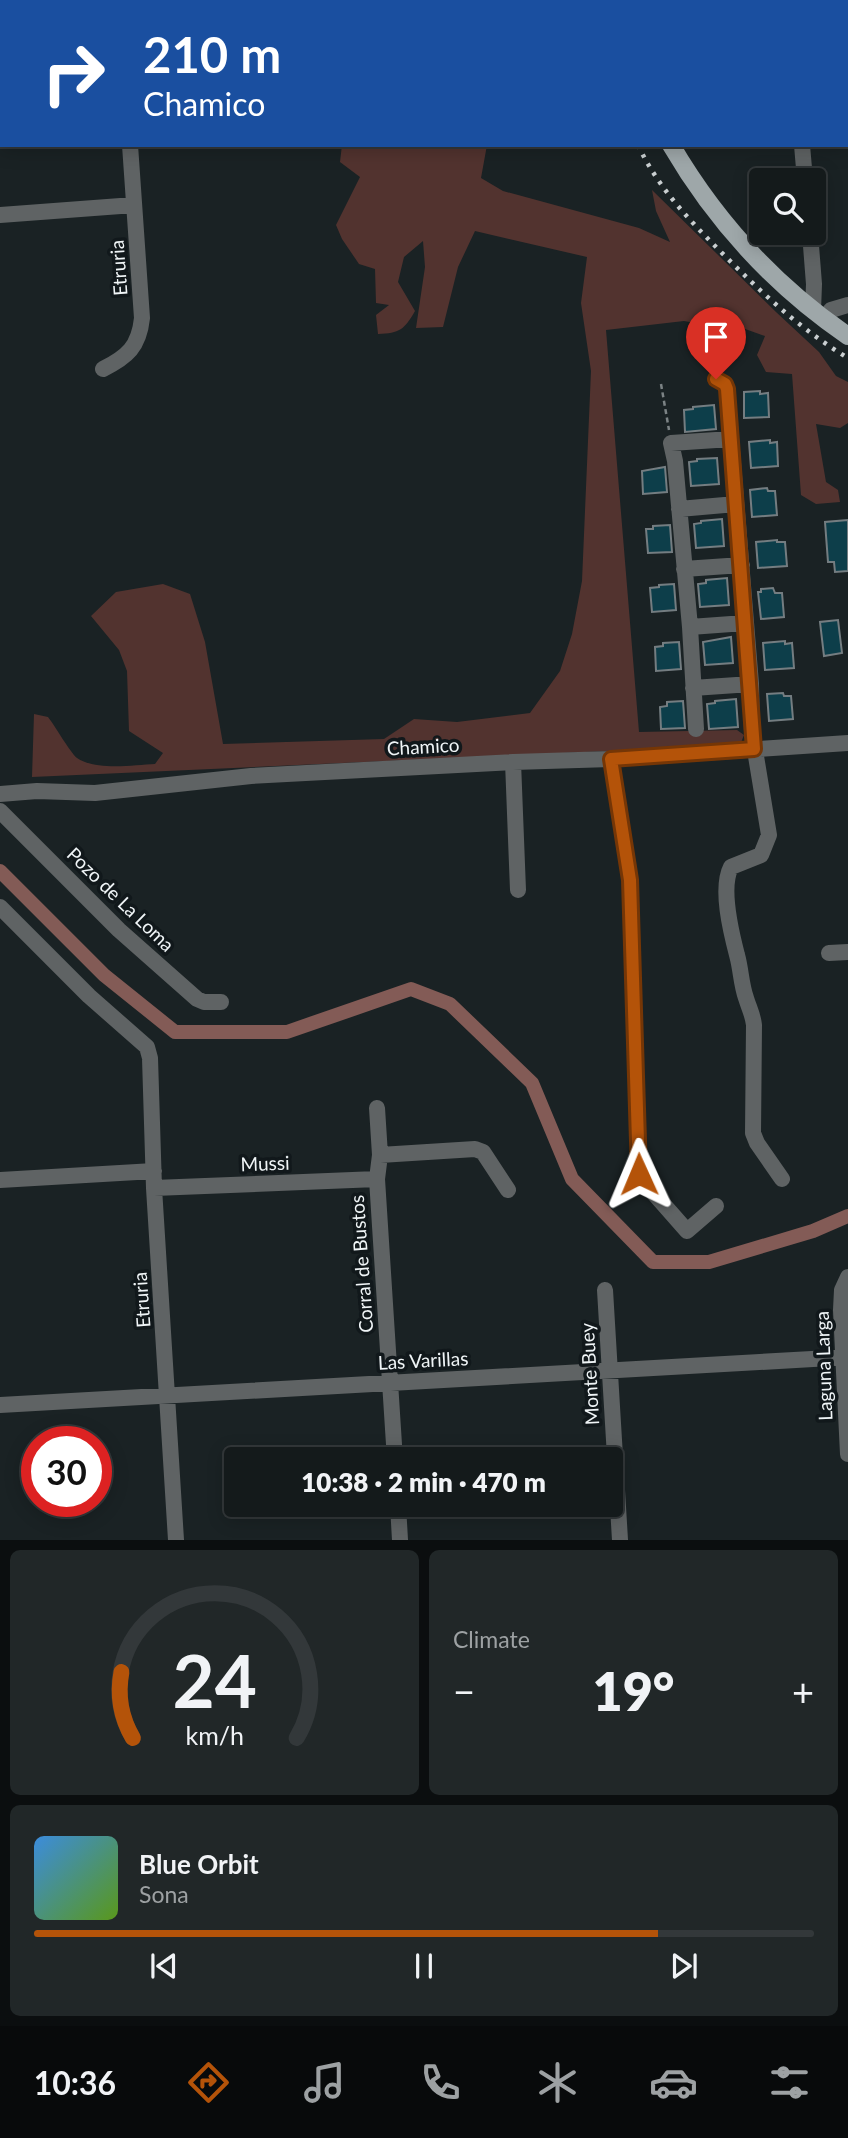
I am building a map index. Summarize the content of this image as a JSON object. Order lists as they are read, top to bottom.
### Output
{
  "streets": {
    "street": [
      "Etruria",
      "Chamico",
      "Pozo de La Loma",
      "Mussi",
      "Corral de Bustos",
      "Las Varillas",
      "Laguna Larga",
      "Monte Buey"
    ]
  },
  "crossings": [
    ["Etruria", "Mussi"],
    ["Etruria", "Las Varillas"],
    ["Mussi", "Corral de Bustos"],
    ["Corral de Bustos", "Las Varillas"],
    ["Las Varillas", "Laguna Larga"],
    ["Las Varillas", "Monte Buey"]
  ],
  "page": {
    "turn": ["210 m", "Chamico"],
    "limit": "30",
    "trip": "10:38 · 2 min · 470 m",
    "tile": "Climate",
    "heat": ["−", "19°", "+"],
    "song": ["Blue Orbit", "Sona"],
    "tabs": "10:36",
    "gauge": ["24", "km/h"]
  }
}
